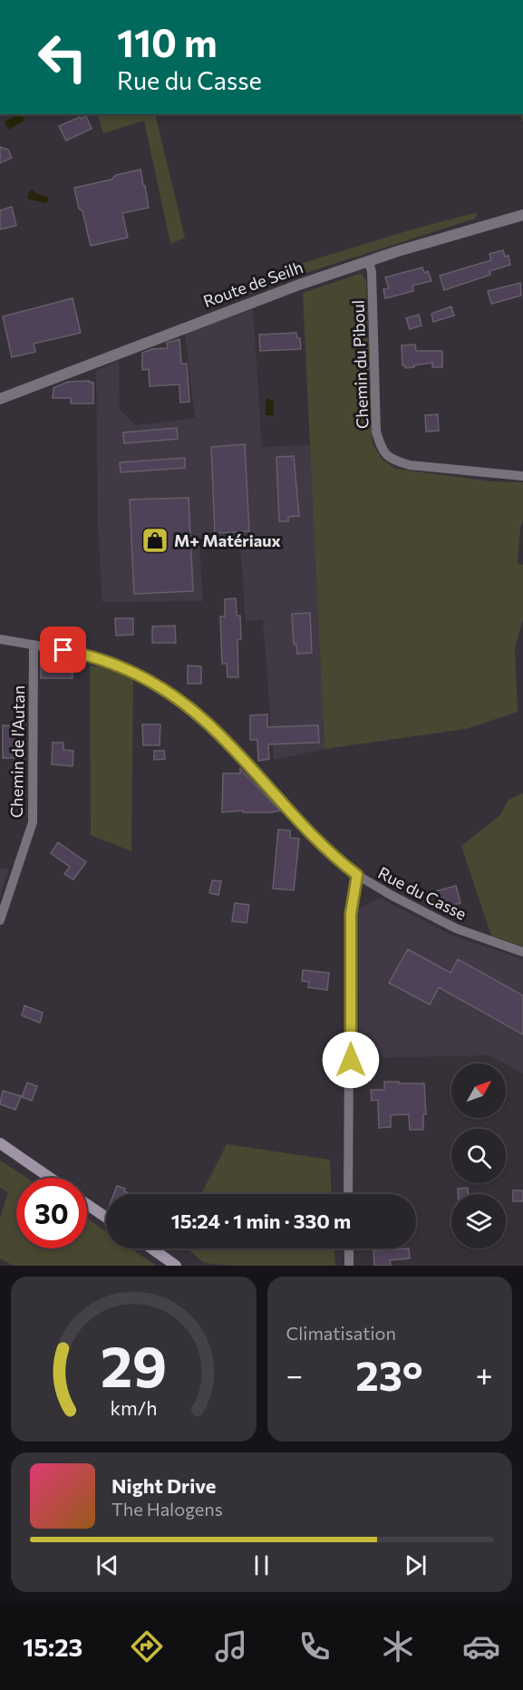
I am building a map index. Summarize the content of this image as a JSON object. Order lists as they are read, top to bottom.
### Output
{
  "streets": {
    "street": [
      "Route de Seilh",
      "Chemin du Piboul",
      "Chemin de l'Autan",
      "Rue du Casse"
    ]
  },
  "crossings": [
    ["Route de Seilh", "Chemin du Piboul"],
    ["Chemin de l'Autan", "Rue du Casse"]
  ],
  "places": {
    "shop": ["M+ Matériaux"]
  },
  "north": "top right",
  "page": {
    "turn": ["110 m", "Rue du Casse"],
    "limit": "30",
    "trip": "15:24 · 1 min · 330 m",
    "tile": "Climatisation",
    "heat": ["−", "23°", "+"],
    "song": ["Night Drive", "The Halogens"],
    "tabs": "15:23",
    "gauge": ["29", "km/h"]
  }
}
